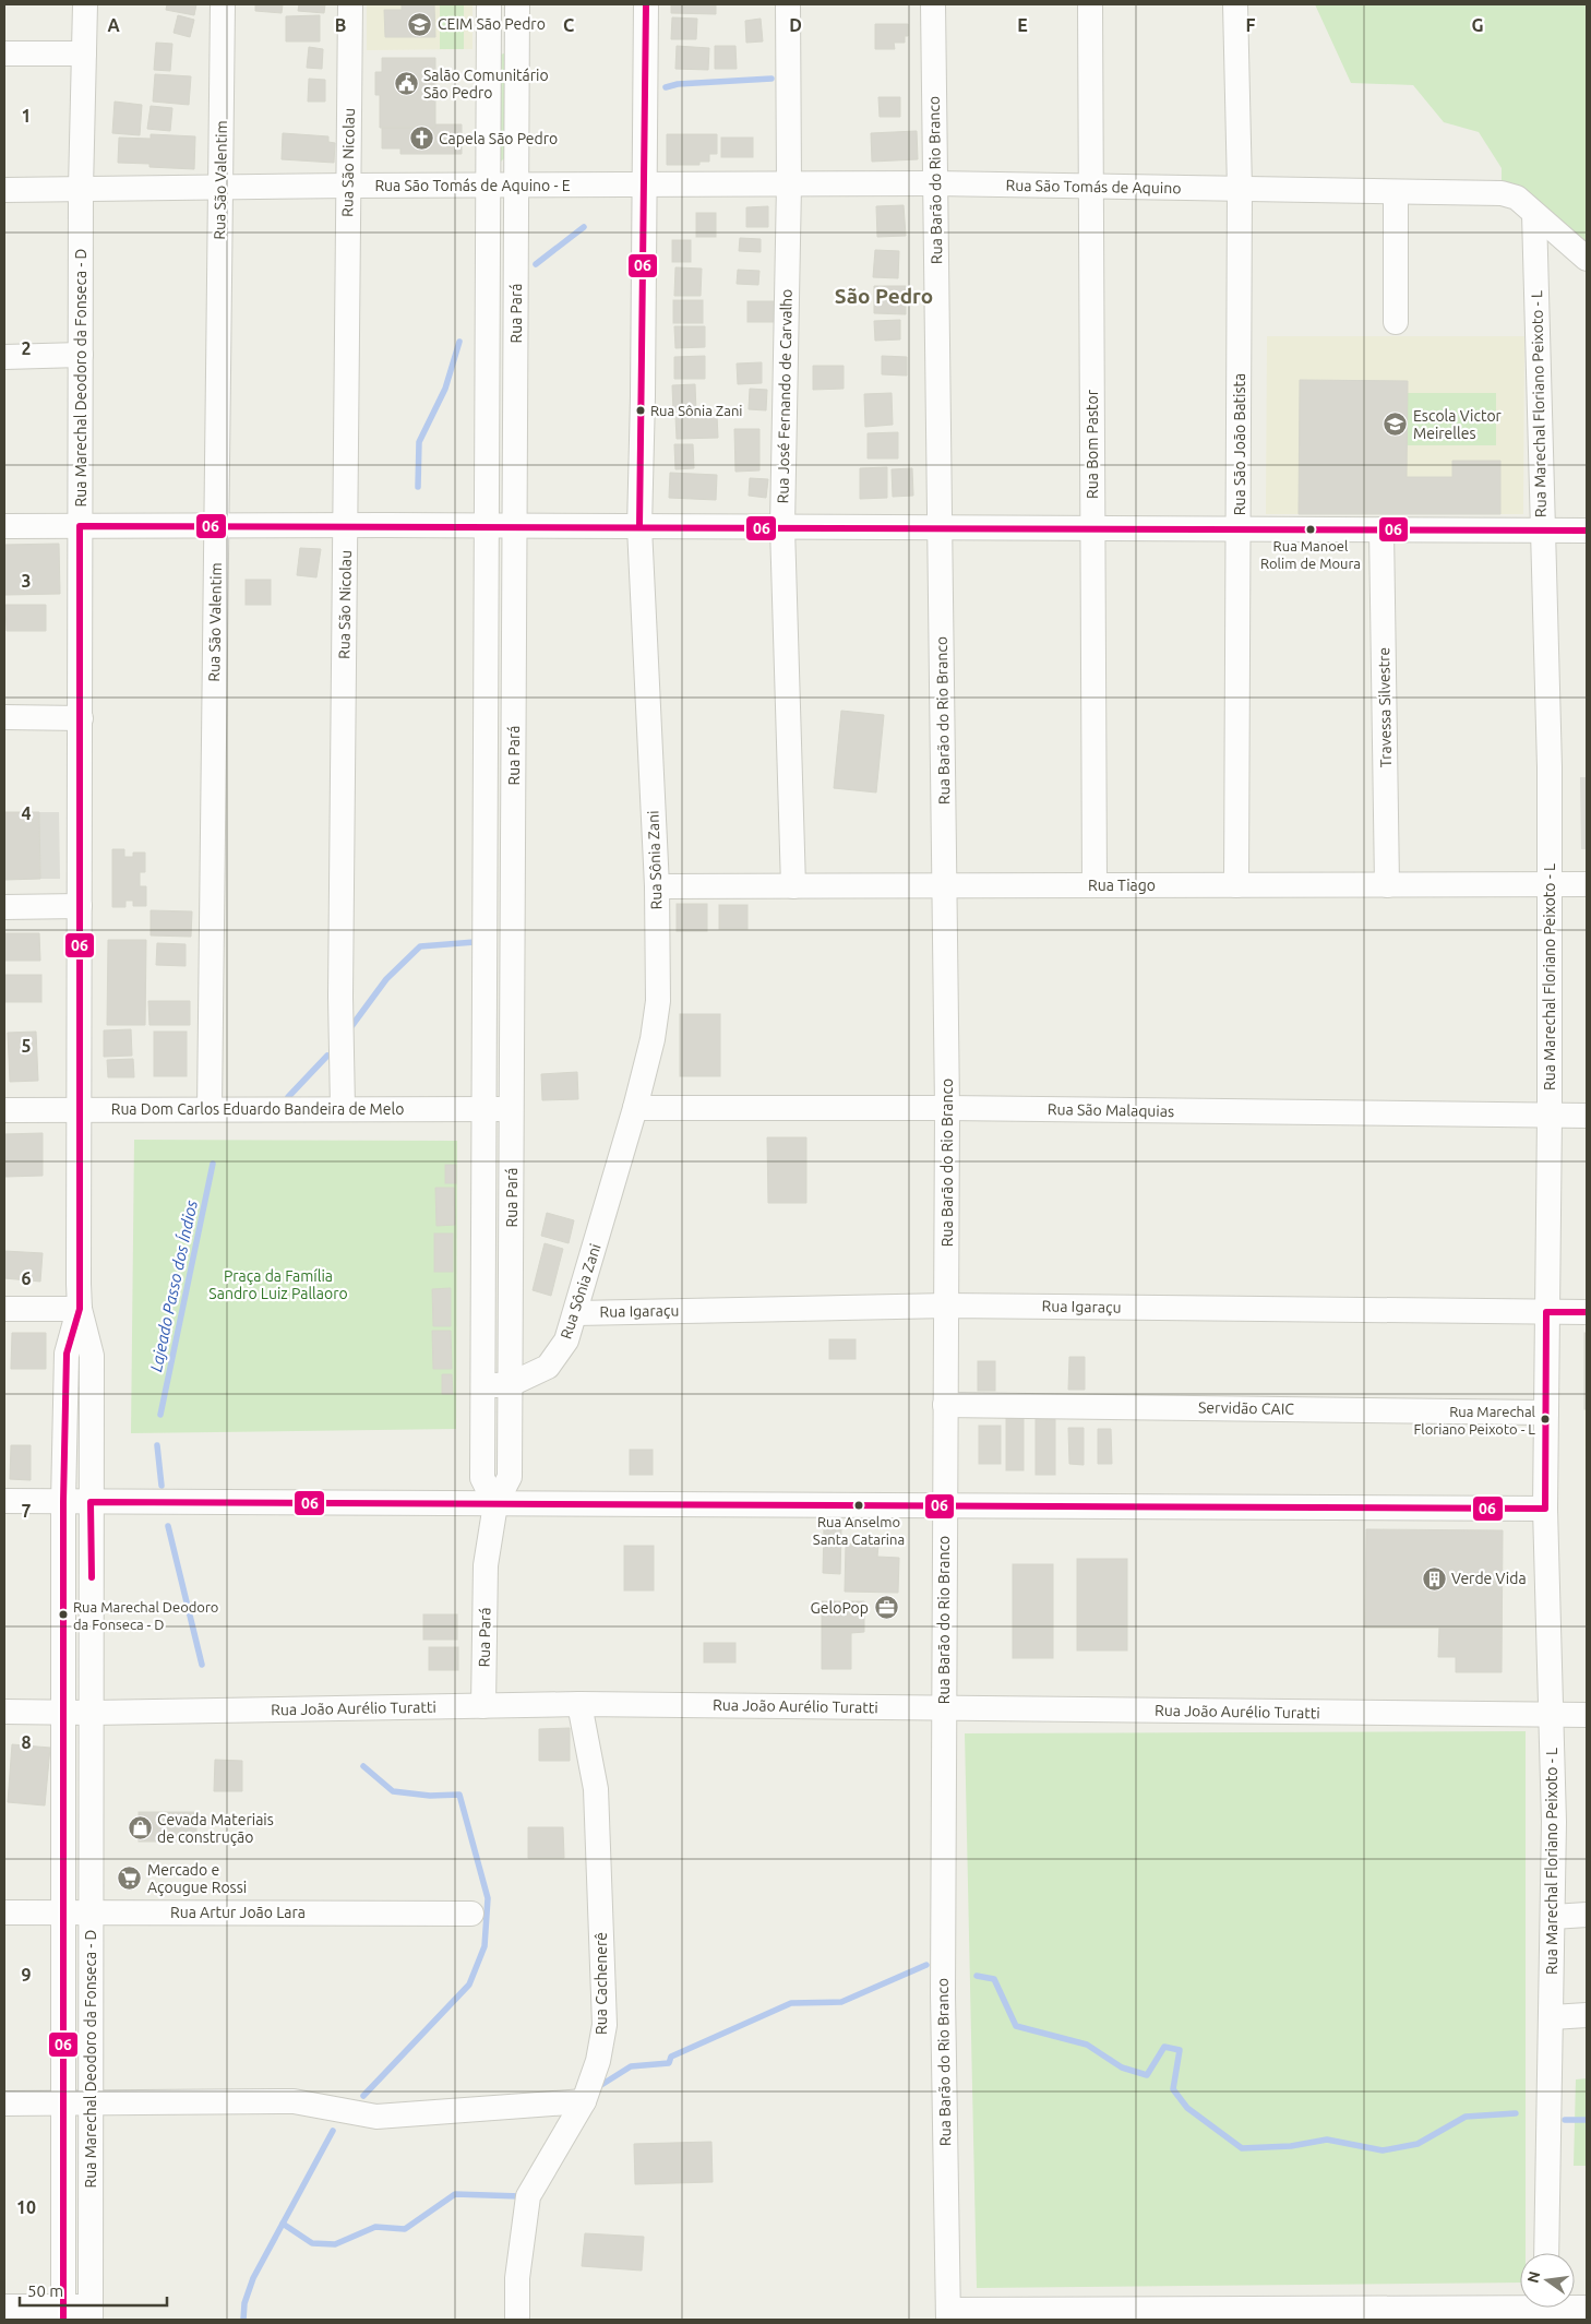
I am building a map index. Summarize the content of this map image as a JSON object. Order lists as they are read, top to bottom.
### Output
{
  "streets": {
    "street": [
      "Rua São Nicolau",
      "Rua São Valentim",
      "Rua Barão do Rio Branco",
      "Rua São Tomás de Aquino - E",
      "Rua São Tomás de Aquino",
      "Rua Pará",
      "Rua Marechal Deodoro da Fonseca - D",
      "Rua José Fernando de Carvalho",
      "Rua Marechal Floriano Peixoto - L",
      "Rua Bom Pastor",
      "Rua São João Batista",
      "Travessa Silvestre",
      "Rua Sônia Zani",
      "Rua Tiago",
      "Rua Dom Carlos Eduardo Bandeira de Melo",
      "Rua São Malaquias",
      "Rua Igaraçu",
      "Servidão CAIC",
      "Rua João Aurélio Turatti",
      "Rua Artur João Lara",
      "Rua Cachenerê"
    ]
  },
  "crossings": [
    ["Rua São Nicolau", "Rua São Tomás de Aquino - E"],
    ["Rua São Nicolau", "Rua Dom Carlos Eduardo Bandeira de Melo"],
    ["Rua São Valentim", "Rua São Tomás de Aquino - E"],
    ["Rua São Valentim", "Rua Dom Carlos Eduardo Bandeira de Melo"],
    ["Rua Barão do Rio Branco", "Rua São Tomás de Aquino"],
    ["Rua Barão do Rio Branco", "Rua Tiago"],
    ["Rua Barão do Rio Branco", "Rua São Malaquias"],
    ["Rua Barão do Rio Branco", "Rua Igaraçu"],
    ["Rua Barão do Rio Branco", "Servidão CAIC"],
    ["Rua Barão do Rio Branco", "Rua João Aurélio Turatti"],
    ["Rua São Tomás de Aquino - E", "Rua São Tomás de Aquino"],
    ["Rua São Tomás de Aquino - E", "Rua Pará"],
    ["Rua São Tomás de Aquino - E", "Rua Marechal Deodoro da Fonseca - D"],
    ["Rua São Tomás de Aquino - E", "Rua Sônia Zani"],
    ["Rua São Tomás de Aquino", "Rua José Fernando de Carvalho"],
    ["Rua São Tomás de Aquino", "Rua Marechal Floriano Peixoto - L"],
    ["Rua São Tomás de Aquino", "Rua Bom Pastor"],
    ["Rua São Tomás de Aquino", "Rua São João Batista"],
    ["Rua São Tomás de Aquino", "Rua Sônia Zani"],
    ["Rua Pará", "Rua Sônia Zani"],
    ["Rua Pará", "Rua Dom Carlos Eduardo Bandeira de Melo"],
    ["Rua Pará", "Rua João Aurélio Turatti"],
    ["Rua Marechal Deodoro da Fonseca - D", "Rua Dom Carlos Eduardo Bandeira de Melo"],
    ["Rua Marechal Deodoro da Fonseca - D", "Rua João Aurélio Turatti"],
    ["Rua Marechal Deodoro da Fonseca - D", "Rua Artur João Lara"],
    ["Rua José Fernando de Carvalho", "Rua Tiago"],
    ["Rua Marechal Floriano Peixoto - L", "Rua Tiago"],
    ["Rua Marechal Floriano Peixoto - L", "Rua São Malaquias"],
    ["Rua Marechal Floriano Peixoto - L", "Rua Igaraçu"],
    ["Rua Marechal Floriano Peixoto - L", "Servidão CAIC"],
    ["Rua Marechal Floriano Peixoto - L", "Rua João Aurélio Turatti"],
    ["Rua Bom Pastor", "Rua Tiago"],
    ["Rua São João Batista", "Rua Tiago"],
    ["Travessa Silvestre", "Rua Tiago"],
    ["Rua Sônia Zani", "Rua Tiago"],
    ["Rua Sônia Zani", "Rua São Malaquias"],
    ["Rua Sônia Zani", "Rua Igaraçu"],
    ["Rua João Aurélio Turatti", "Rua Cachenerê"]
  ],
  "districts": ["São Pedro"],
  "water": ["Lajeado Passo dos Índios"],
  "parks": ["Praça da Família Sandro Luiz Pallaoro"],
  "places": {
    "school or university": ["CEIM São Pedro", "Escola Victor Meirelles"],
    "public building": ["Salão Comunitário São Pedro"],
    "church": ["Capela São Pedro"],
    "other": [
      "Rua Sônia Zani",
      "Rua Manoel Rolim de Moura",
      "Rua Marechal Floriano Peixoto - L",
      "Rua Anselmo Santa Catarina",
      "Rua Marechal Deodoro da Fonseca - D"
    ],
    "building": ["Verde Vida"],
    "office": ["GeloPop"],
    "shop": ["Cevada Materiais de construção"],
    "supermarket": ["Mercado e Açougue Rossi"]
  },
  "lines": ["transit line 06"],
  "scale_bar": "50 m",
  "north": "left",
  "grid": {
    "columns": [
      "A",
      "B",
      "C",
      "D",
      "E",
      "F",
      "G"
    ],
    "rows": [
      "1",
      "2",
      "3",
      "4",
      "5",
      "6",
      "7",
      "8",
      "9",
      "10"
    ]
  }
}
